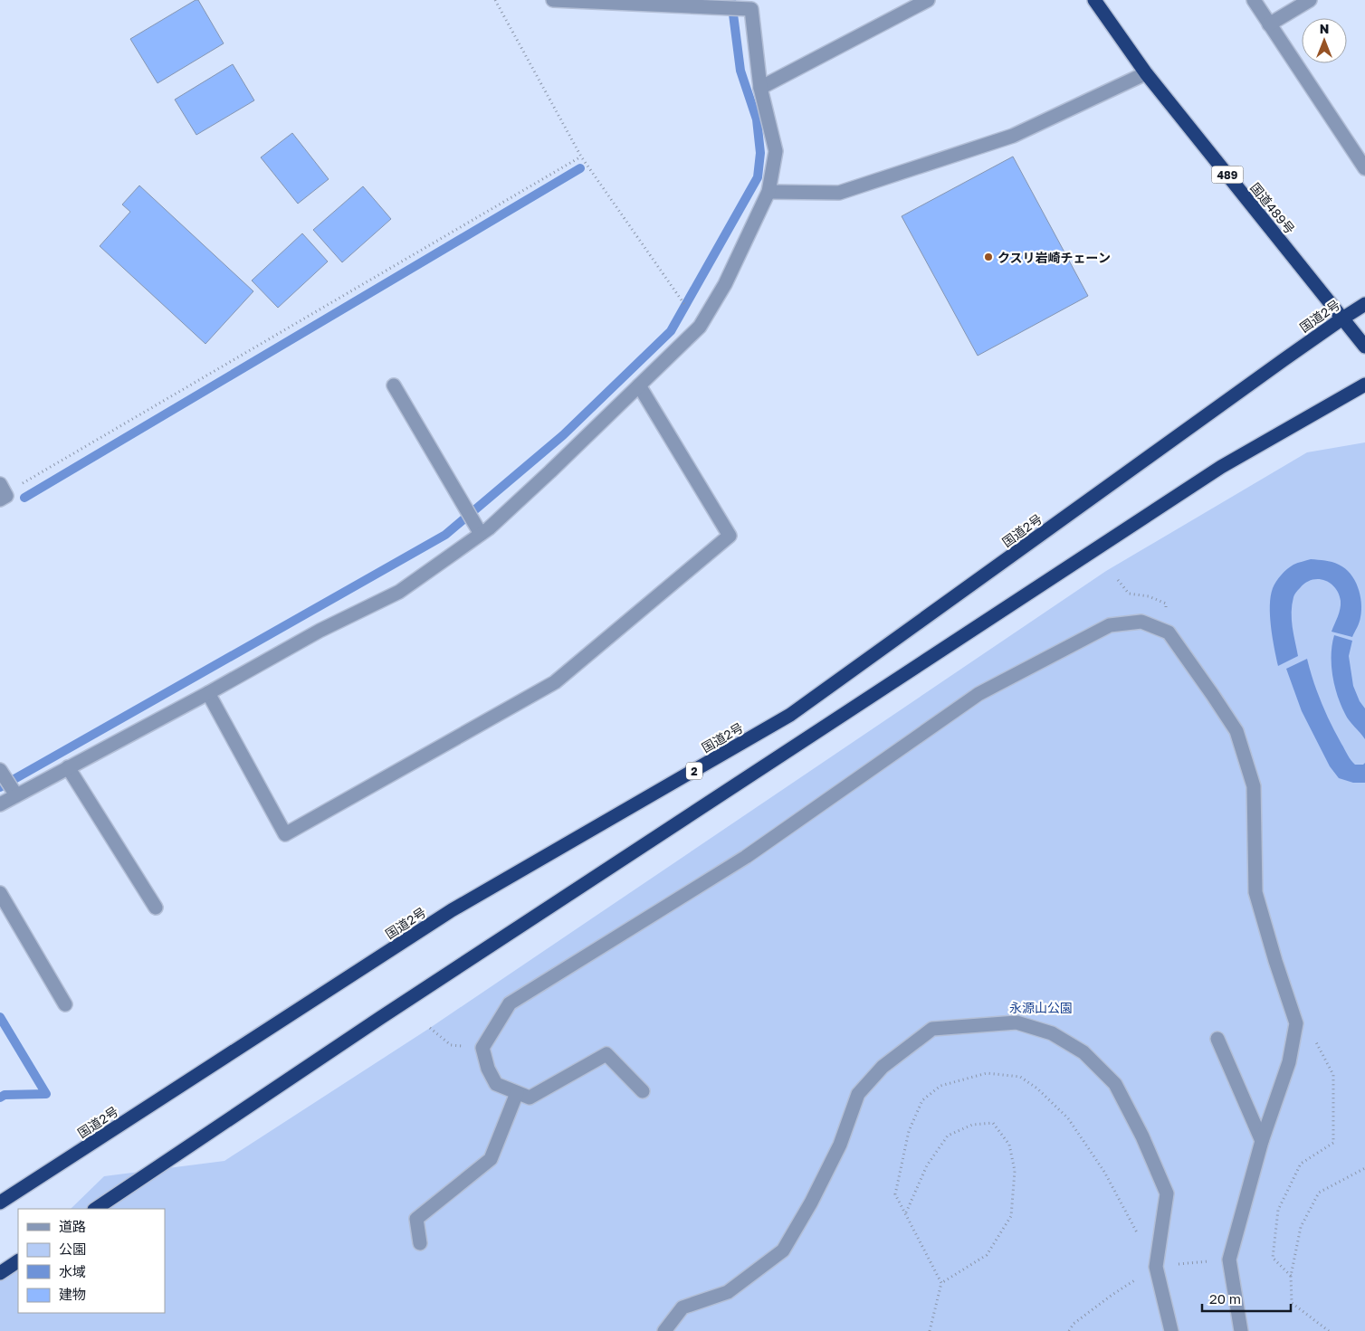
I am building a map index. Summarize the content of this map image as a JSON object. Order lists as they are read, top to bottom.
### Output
{
  "streets": {
    "highway": [
      "489",
      "国道489号",
      "国道2号",
      "2"
    ]
  },
  "crossings": [
    ["国道489号", "国道2号"]
  ],
  "parks": ["永源山公園"],
  "places": ["クスリ岩崎チェーン"],
  "legend": [
    "道路",
    "公園",
    "水域",
    "建物"
  ],
  "scale_bar": "20 m",
  "north": "top"
}
